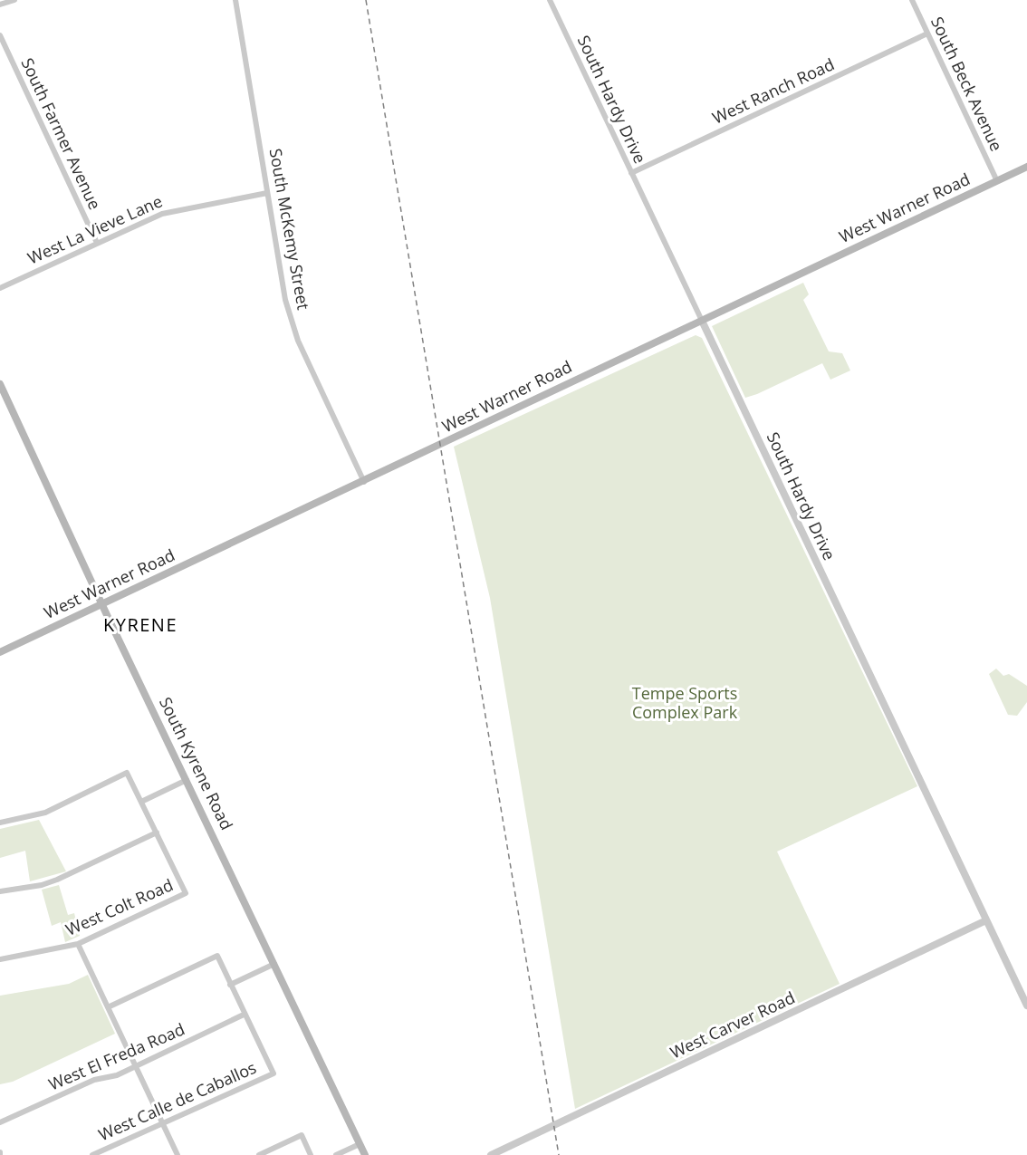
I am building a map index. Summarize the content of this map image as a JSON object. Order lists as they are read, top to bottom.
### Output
{
  "streets": {
    "main road": ["West Warner Road", "South Kyrene Road"],
    "street": [
      "South Beck Avenue",
      "West Ranch Road",
      "South Hardy Drive",
      "South Farmer Avenue",
      "South McKemy Street",
      "West La Vieve Lane",
      "West Colt Road",
      "West Carver Road",
      "West El Freda Road",
      "West Calle de Caballos"
    ]
  },
  "crossings": [
    ["South Beck Avenue", "West Ranch Road"],
    ["South Beck Avenue", "West Warner Road"],
    ["West Ranch Road", "South Hardy Drive"],
    ["South Hardy Drive", "West Warner Road"],
    ["South Hardy Drive", "West Carver Road"],
    ["South Farmer Avenue", "West La Vieve Lane"],
    ["West Warner Road", "South McKemy Street"],
    ["West Warner Road", "South Kyrene Road"],
    ["South McKemy Street", "West La Vieve Lane"],
    ["West El Freda Road", "West Calle de Caballos"]
  ],
  "districts": ["KYRENE"],
  "parks": ["Tempe Sports Complex Park"]
}
